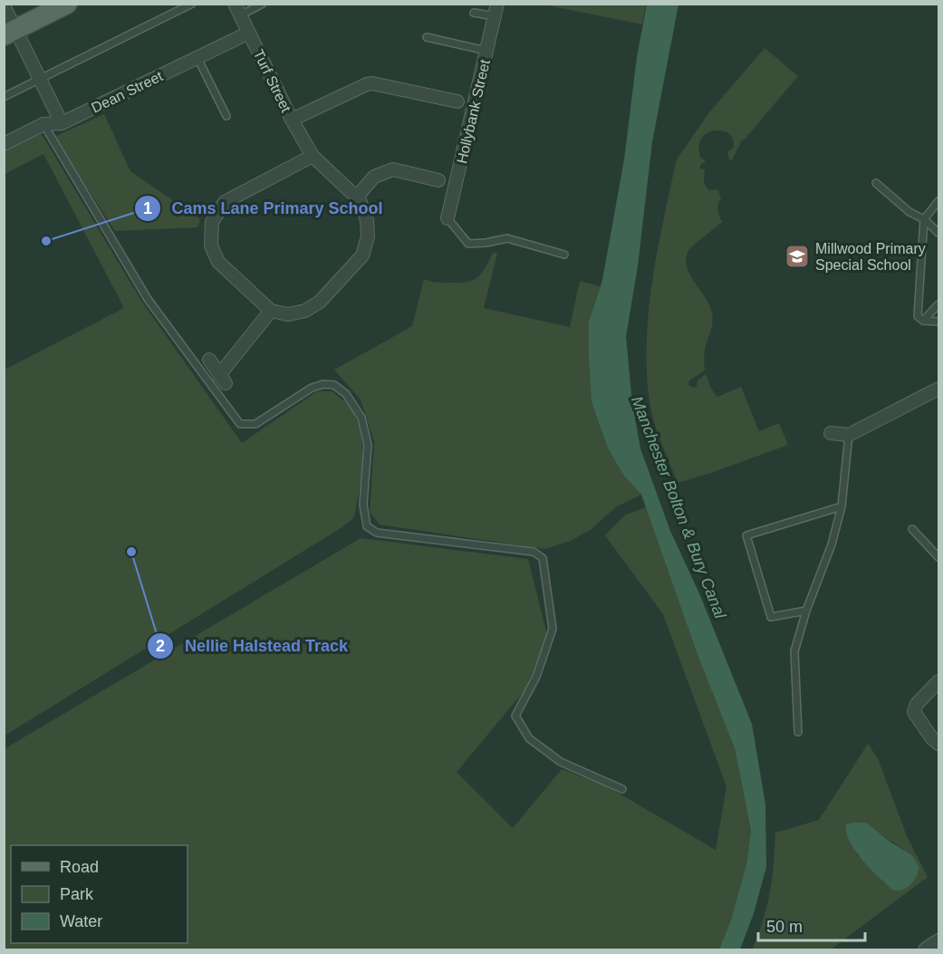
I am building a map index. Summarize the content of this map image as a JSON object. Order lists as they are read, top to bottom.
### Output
{
  "streets": {
    "street": ["Turf Street", "Dean Street", "Hollybank Street"]
  },
  "crossings": [
    ["Turf Street", "Dean Street"]
  ],
  "water": ["Manchester Bolton & Bury Canal"],
  "places": {
    "other": ["Cams Lane Primary School", "Nellie Halstead Track"],
    "school or university": ["Millwood Primary Special School"]
  },
  "legend": ["Road", "Park", "Water"],
  "scale_bar": "50 m"
}
